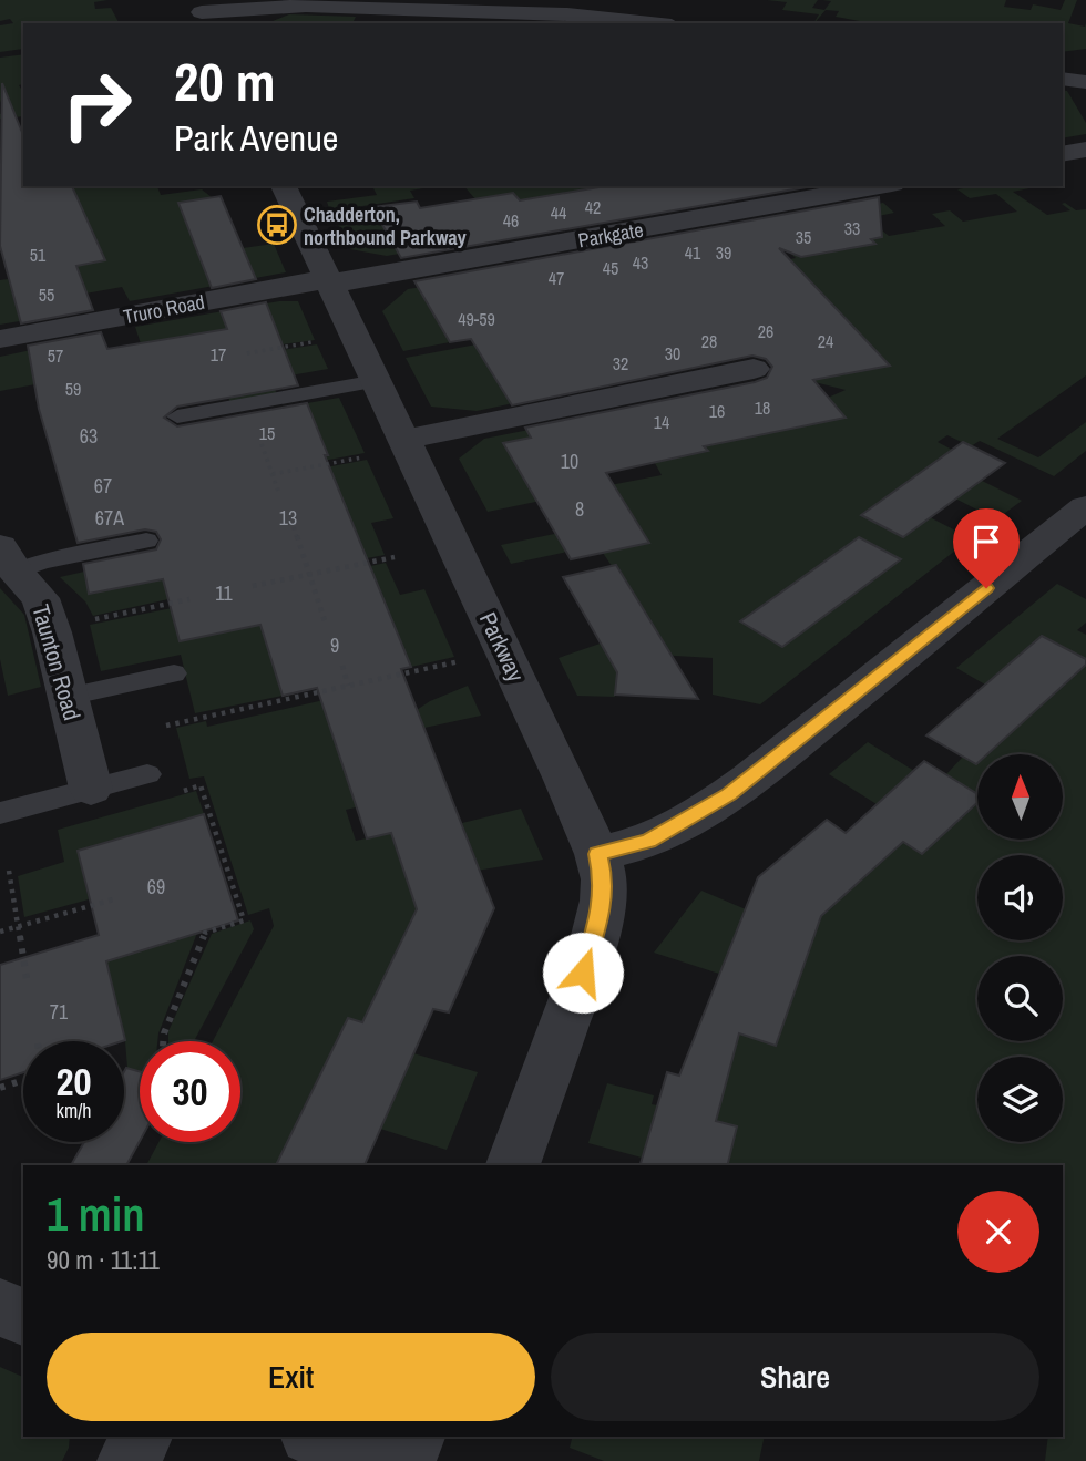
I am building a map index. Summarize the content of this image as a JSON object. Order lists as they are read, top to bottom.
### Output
{
  "streets": {
    "street": [
      "Parkgate",
      "Truro Road",
      "Parkway",
      "Taunton Road"
    ]
  },
  "crossings": [
    ["Parkgate", "Truro Road"],
    ["Parkgate", "Parkway"],
    ["Truro Road", "Parkway"]
  ],
  "places": {
    "bus stop": ["Chadderton, northbound Parkway"]
  },
  "house_numbers": [
    "42",
    "44",
    "46",
    "33",
    "35",
    "41",
    "39",
    "51",
    "43",
    "45",
    "47",
    "55",
    "49-59",
    "26",
    "28",
    "24",
    "30",
    "17",
    "57",
    "32",
    "59",
    "18",
    "16",
    "14",
    "15",
    "63",
    "10",
    "67",
    "8",
    "67A",
    "13",
    "11",
    "9",
    "69",
    "71"
  ],
  "north": "top",
  "page": {
    "turn": ["20 m", "Park Avenue"],
    "speed": "20 km/h",
    "limit": "30",
    "heading": ["1 min", "90 m · 11:11"],
    "buttons": ["Exit", "Share"]
  }
}
